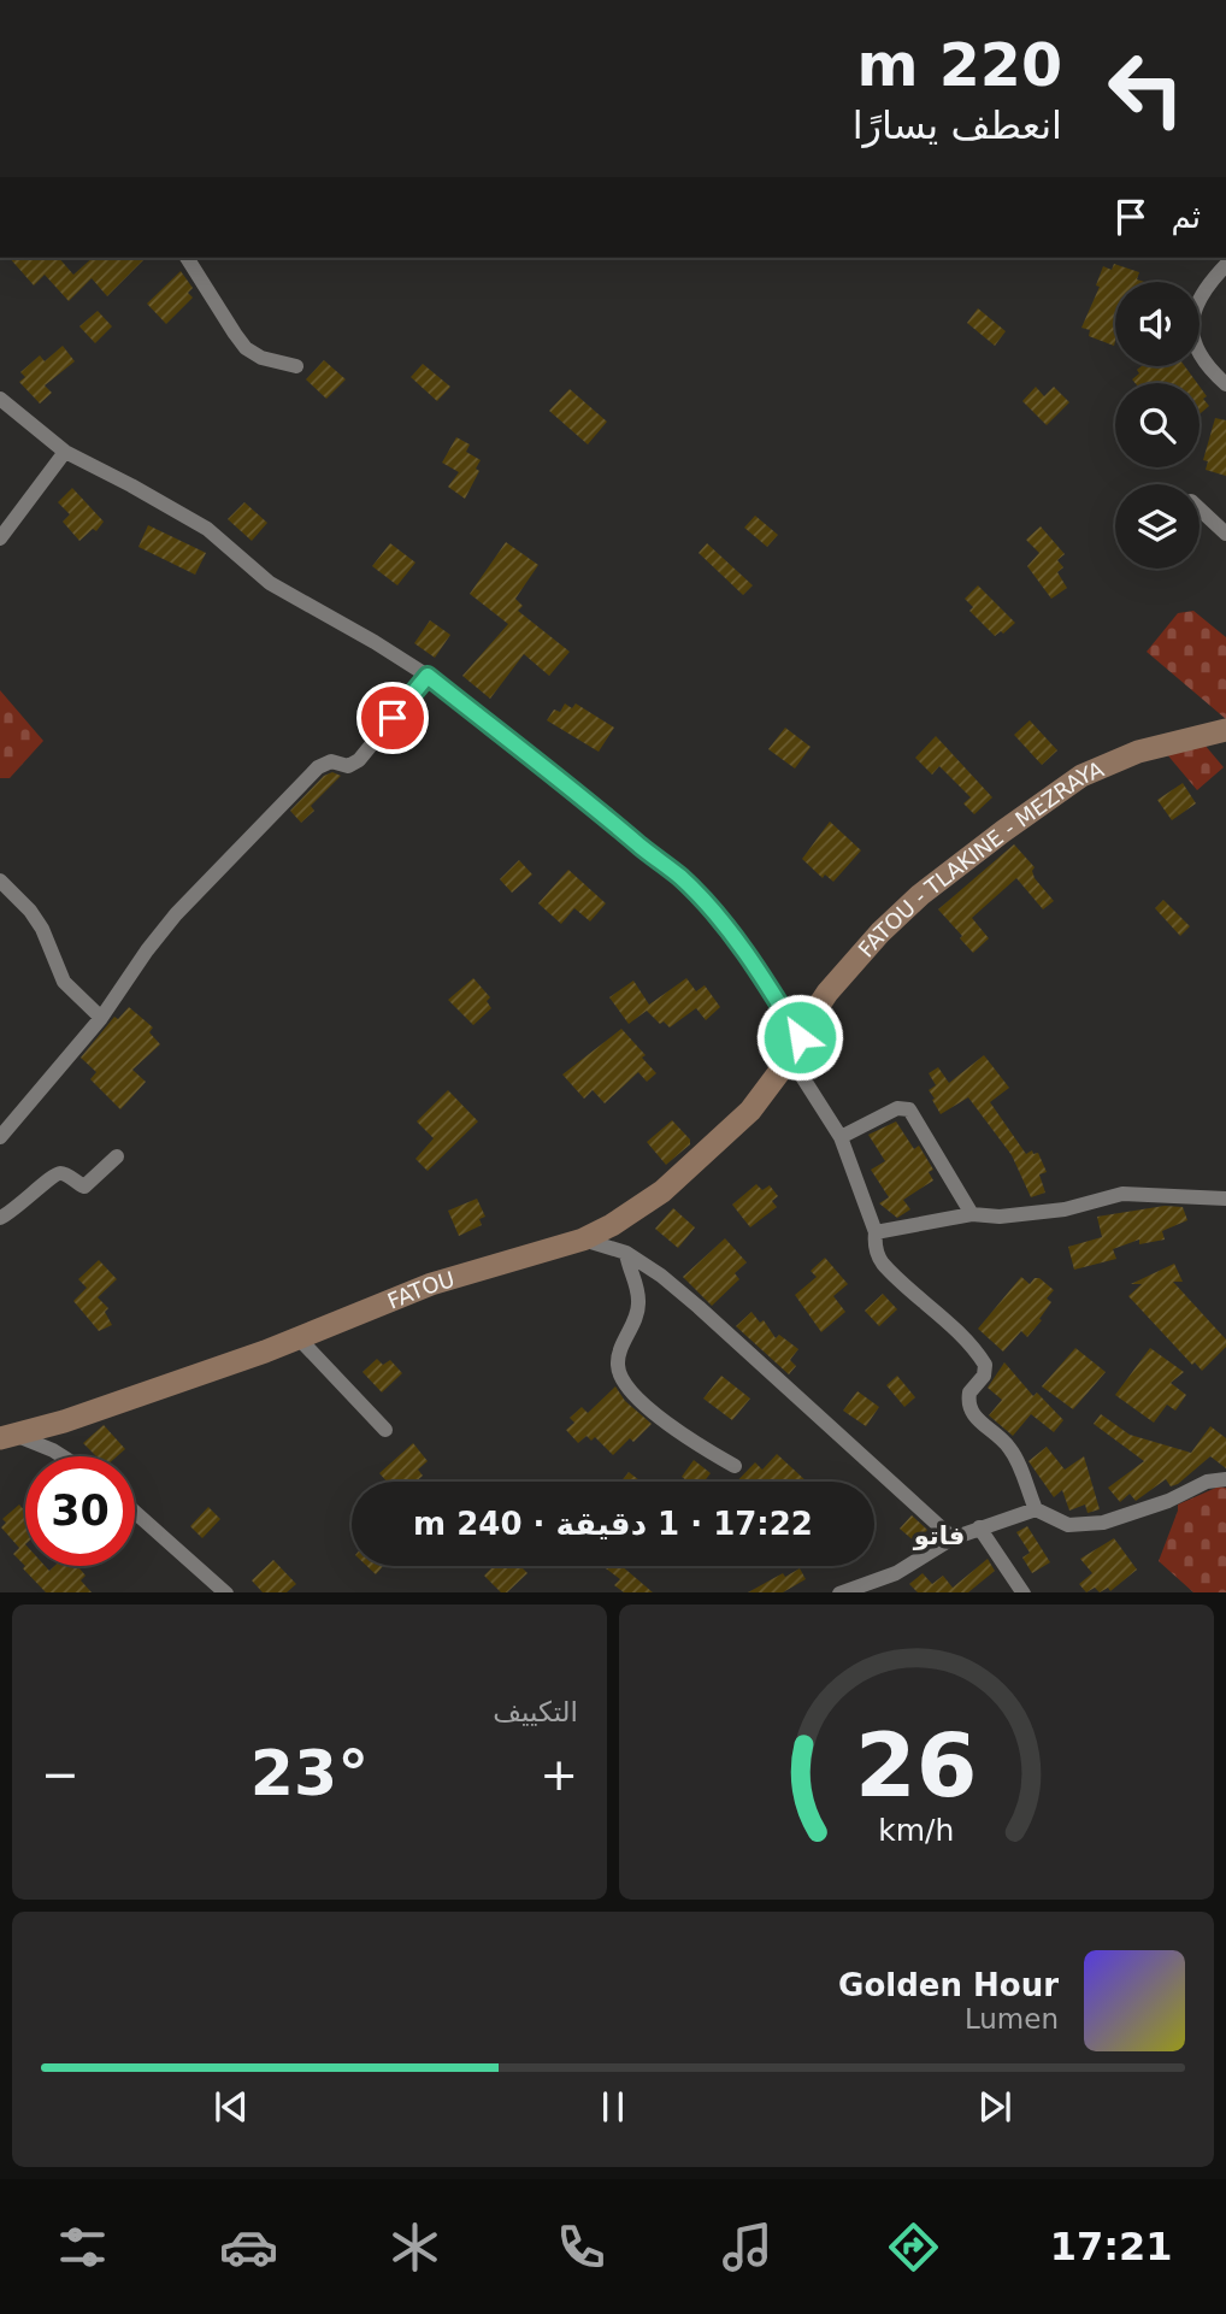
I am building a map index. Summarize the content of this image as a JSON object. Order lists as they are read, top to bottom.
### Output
{
  "streets": {
    "street": ["FATOU - TLAKINE - MEZRAYA", "FATOU"]
  },
  "crossings": [
    ["FATOU - TLAKINE - MEZRAYA", "FATOU"]
  ],
  "districts": ["فاتو"],
  "page": {
    "turn": ["220 m", "انعطف يسارًا"],
    "then": "ثم",
    "limit": "30",
    "trip": "17:22 · 1 دقيقة · 240 m",
    "tile": "التكييف",
    "heat": ["−", "23°", "+"],
    "song": ["Golden Hour", "Lumen"],
    "tabs": "17:21",
    "gauge": ["26", "km/h"]
  }
}
